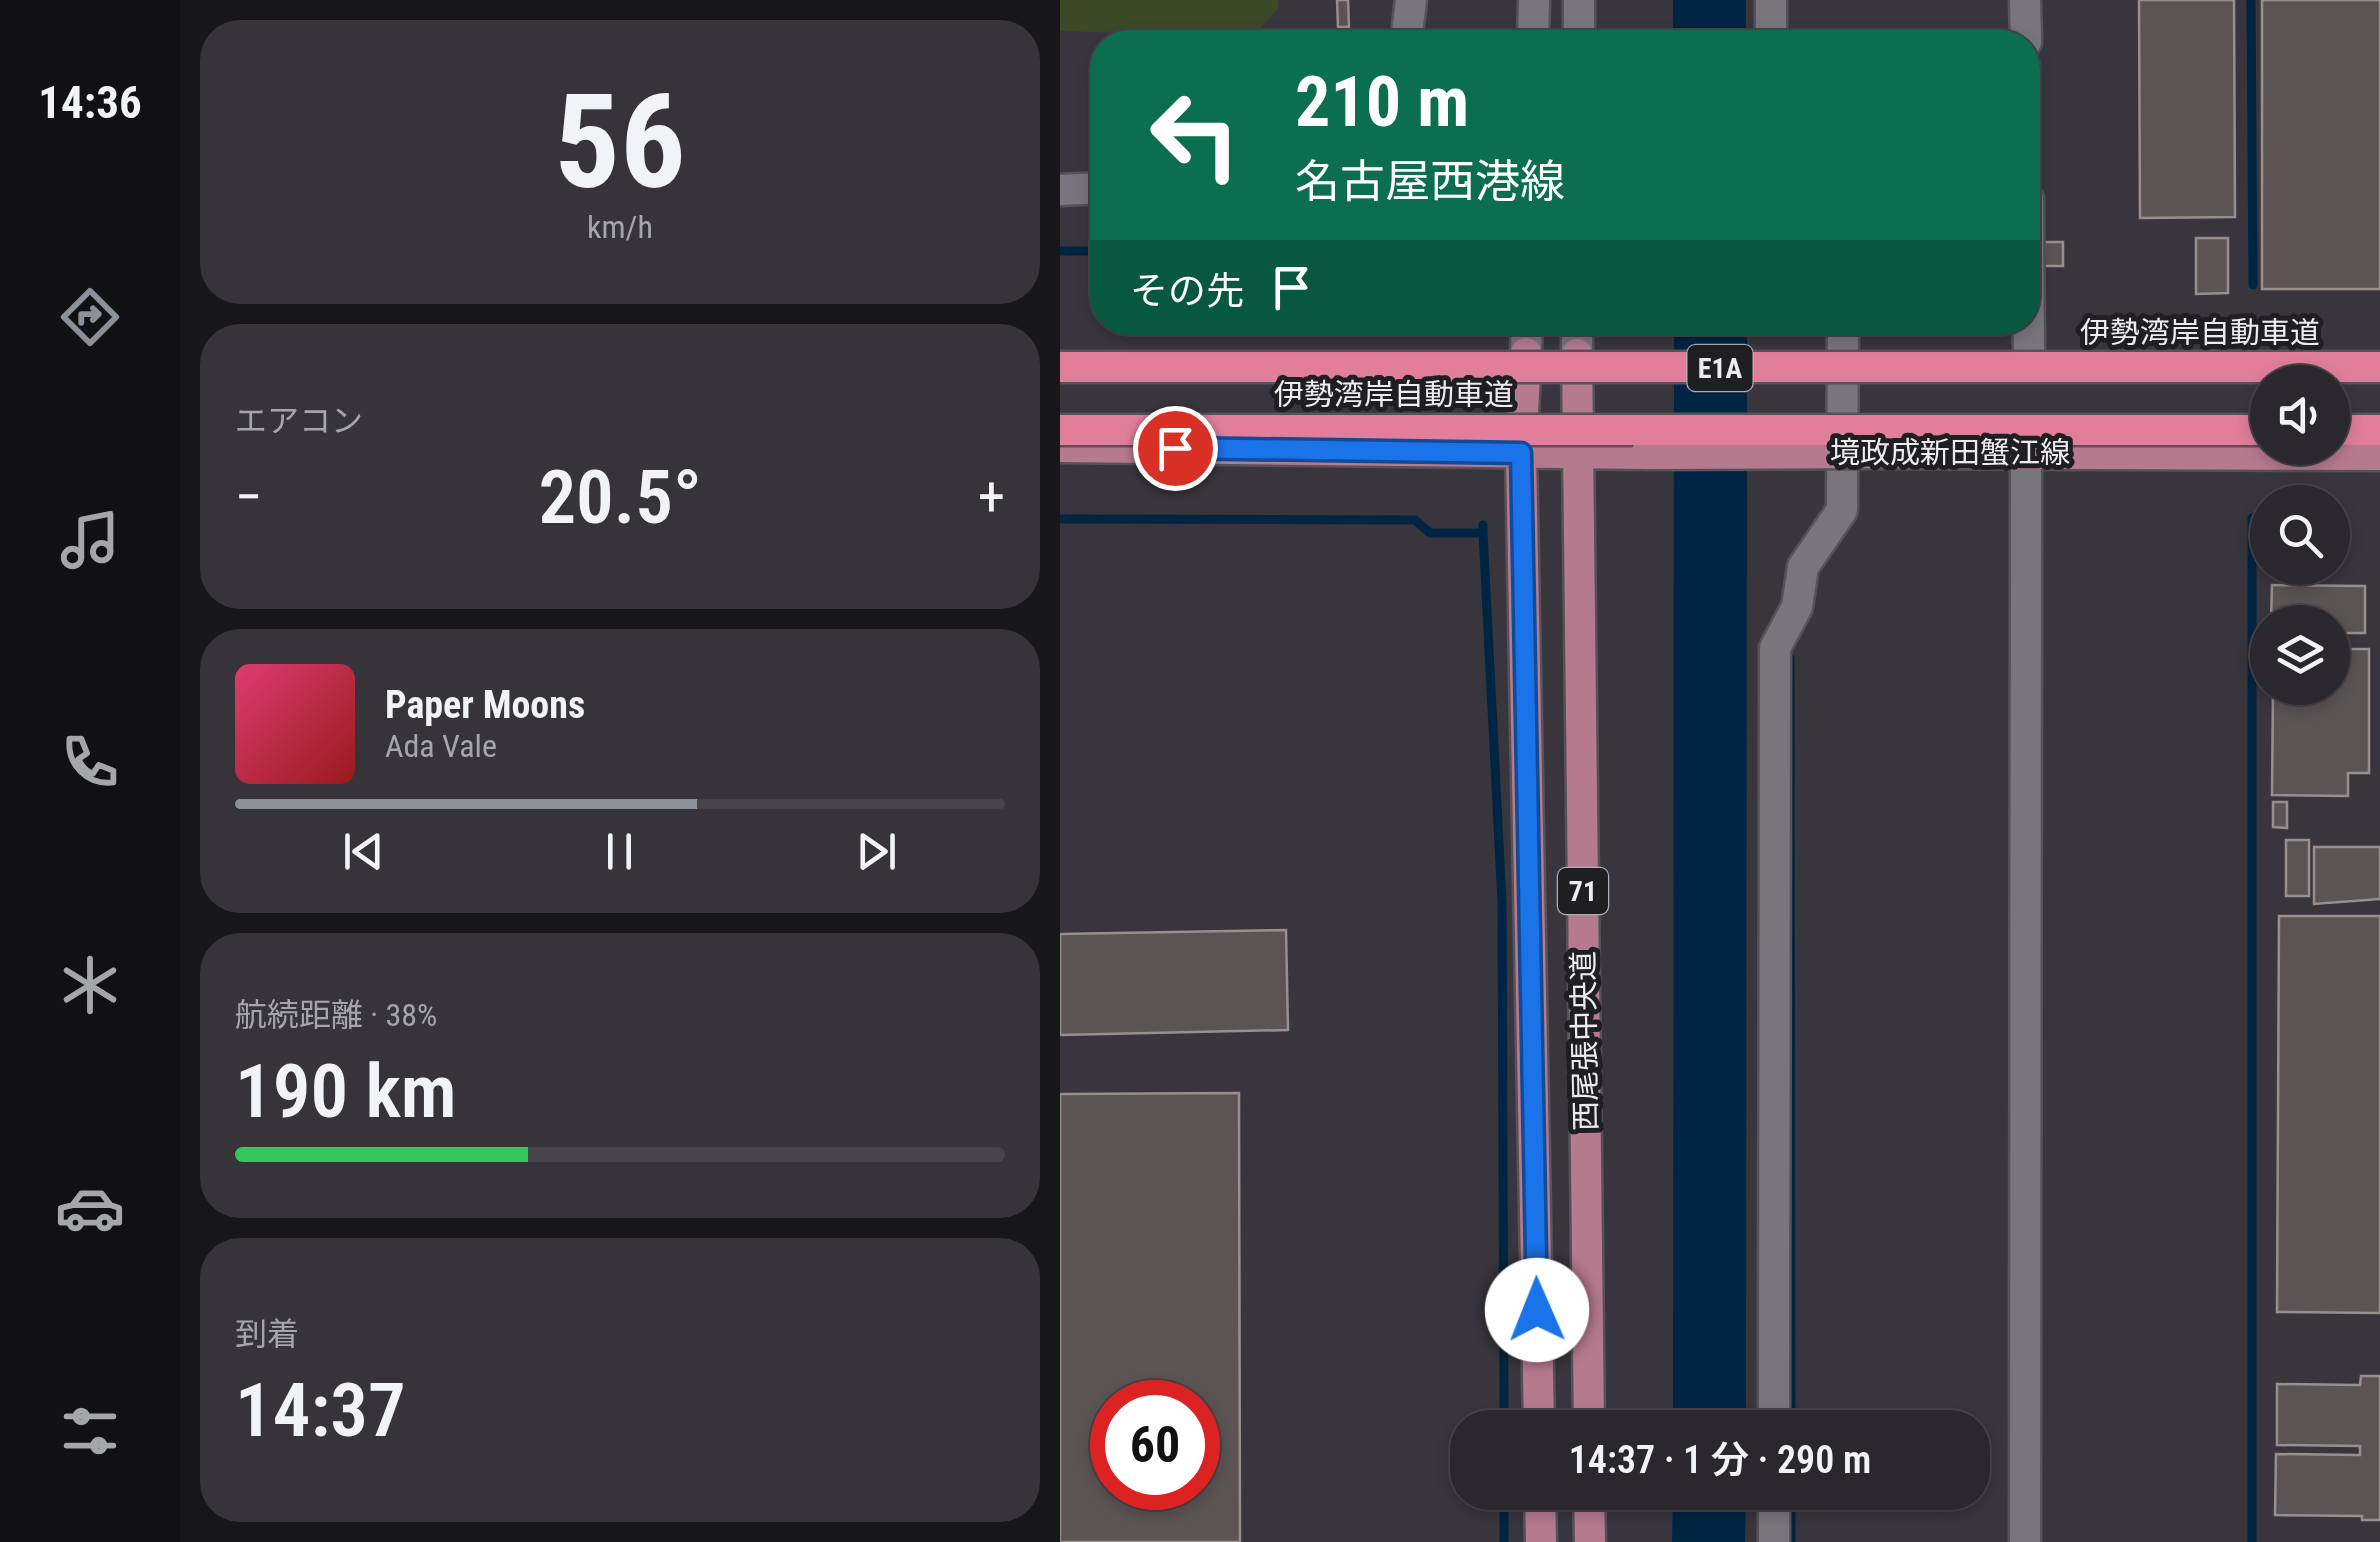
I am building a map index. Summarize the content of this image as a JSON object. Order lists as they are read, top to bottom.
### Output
{
  "streets": {
    "highway": ["伊勢湾岸自動車道", "E1A"],
    "main road": ["境政成新田蟹江線", "71", "西尾張中央道"]
  },
  "crossings": [
    ["境政成新田蟹江線", "71"],
    ["境政成新田蟹江線", "西尾張中央道"],
    ["71", "西尾張中央道"]
  ],
  "page": {
    "tabs": "14:36",
    "tile": [
      ["56", "km/h"],
      "エアコン",
      ["航続距離 · 38%", "190 km"],
      ["到着", "14:37"]
    ],
    "turn": ["210 m", "名古屋西港線"],
    "then": "その先",
    "heat": ["−", "20.5°", "+"],
    "song": ["Paper Moons", "Ada Vale"],
    "limit": "60",
    "trip": "14:37 · 1 分 · 290 m"
  }
}
